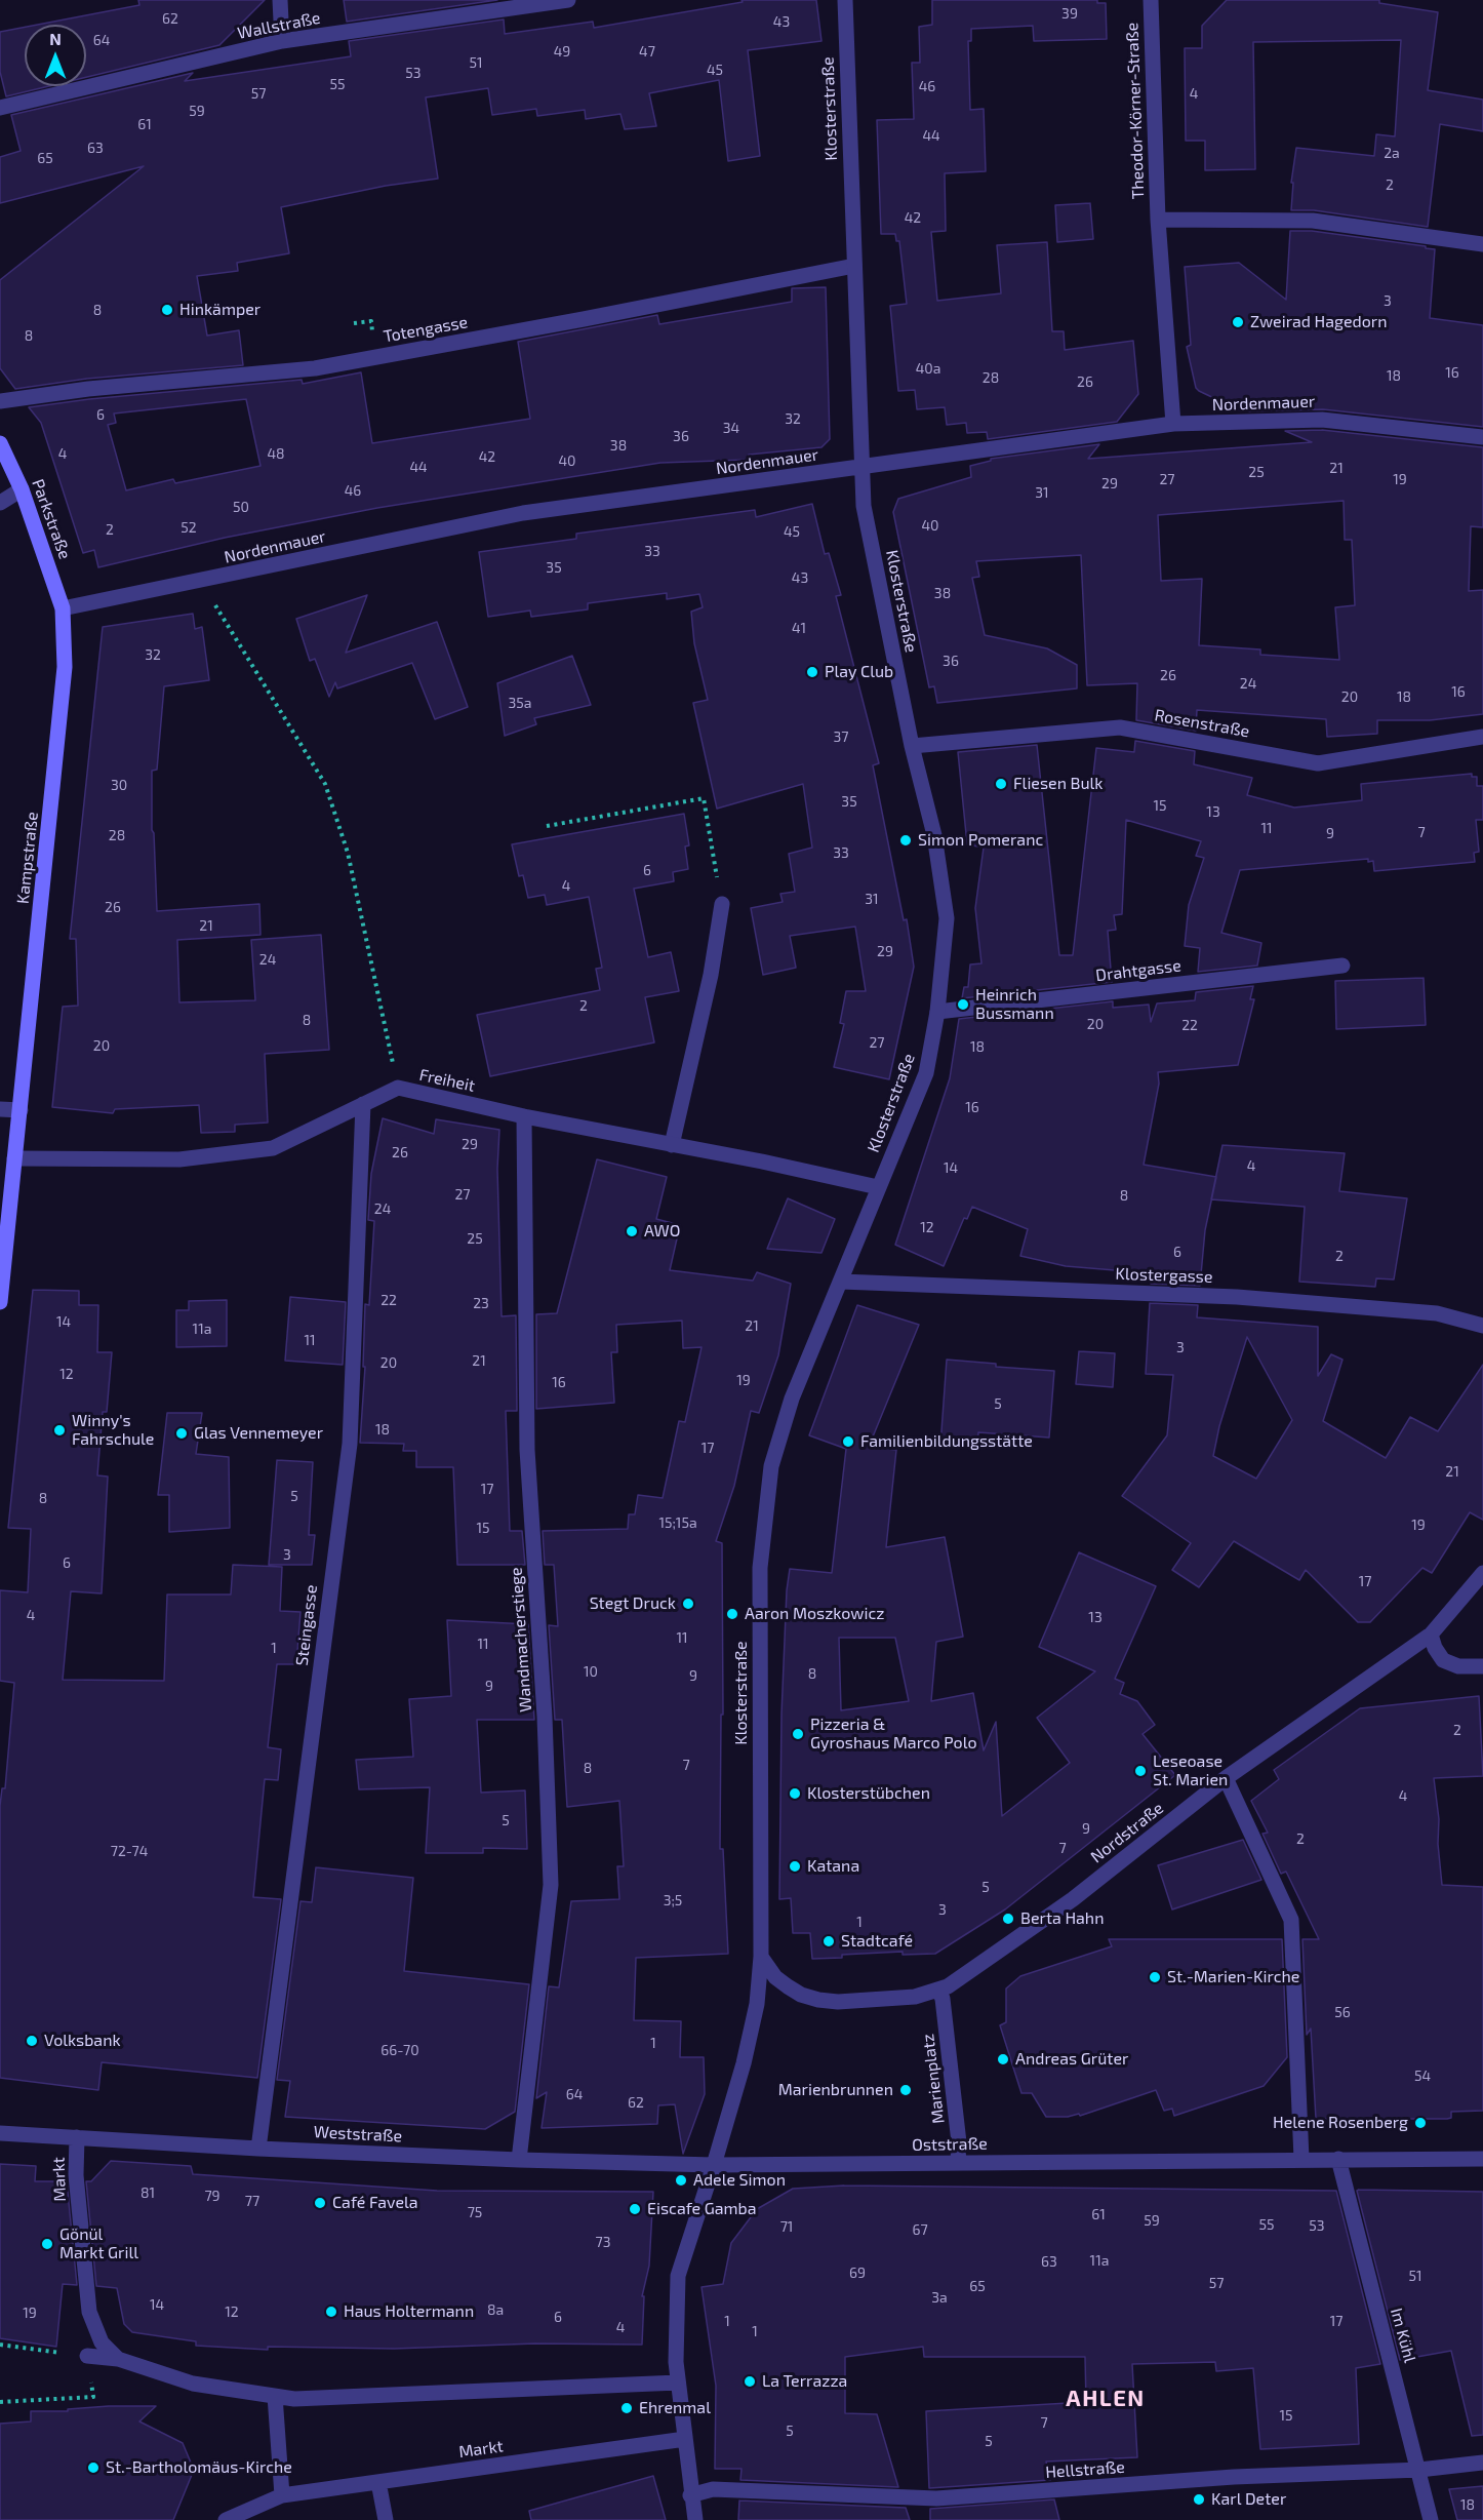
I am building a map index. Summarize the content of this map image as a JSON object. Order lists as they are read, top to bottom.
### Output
{
  "streets": {
    "street": [
      "Wallstraße",
      "Klosterstraße",
      "Theodor-Körner-Straße",
      "Totengasse",
      "Nordenmauer",
      "Parkstraße",
      "Rosenstraße",
      "Kampstraße",
      "Drahtgasse",
      "Freiheit",
      "Klostergasse",
      "Steingasse",
      "Wandmacherstiege",
      "Nordstraße",
      "Marienplatz",
      "Weststraße",
      "Oststraße",
      "Markt",
      "Im Kühl",
      "Hellstraße"
    ]
  },
  "crossings": [
    ["Klosterstraße", "Totengasse"],
    ["Klosterstraße", "Nordenmauer"],
    ["Klosterstraße", "Rosenstraße"],
    ["Klosterstraße", "Drahtgasse"],
    ["Klosterstraße", "Freiheit"],
    ["Klosterstraße", "Klostergasse"],
    ["Klosterstraße", "Nordstraße"],
    ["Klosterstraße", "Weststraße"],
    ["Klosterstraße", "Oststraße"],
    ["Theodor-Körner-Straße", "Nordenmauer"],
    ["Nordenmauer", "Parkstraße"],
    ["Nordenmauer", "Kampstraße"],
    ["Parkstraße", "Kampstraße"],
    ["Kampstraße", "Freiheit"],
    ["Freiheit", "Steingasse"],
    ["Freiheit", "Wandmacherstiege"],
    ["Steingasse", "Weststraße"],
    ["Wandmacherstiege", "Weststraße"],
    ["Nordstraße", "Marienplatz"],
    ["Marienplatz", "Oststraße"],
    ["Weststraße", "Oststraße"],
    ["Weststraße", "Markt"],
    ["Oststraße", "Im Kühl"],
    ["Im Kühl", "Hellstraße"]
  ],
  "districts": ["AHLEN"],
  "places": [
    "Hinkämper",
    "Zweirad Hagedorn",
    "Play Club",
    "Fliesen Bulk",
    "Simon Pomeranc",
    "Heinrich Bussmann",
    "AWO",
    "Winny's Fahrschule",
    "Glas Vennemeyer",
    "Familienbildungsstätte",
    "Stegt Druck",
    "Aaron Moszkowicz",
    "Pizzeria & Gyroshaus Marco Polo",
    "Leseoase St. Marien",
    "Klosterstübchen",
    "Katana",
    "Berta Hahn",
    "Stadtcafé",
    "St.-Marien-Kirche",
    "Volksbank",
    "Andreas Grüter",
    "Marienbrunnen",
    "Helene Rosenberg",
    "Adele Simon",
    "Café Favela",
    "Eiscafe Gamba",
    "Gönül Markt Grill",
    "Haus Holtermann",
    "La Terrazza",
    "Ehrenmal",
    "St.-Bartholomäus-Kirche",
    "Karl Deter"
  ],
  "house_numbers": [
    "39",
    "62",
    "43",
    "64",
    "49",
    "47",
    "51",
    "45",
    "53",
    "55",
    "46",
    "57",
    "4",
    "59",
    "61",
    "44",
    "63",
    "2a",
    "65",
    "2",
    "42",
    "3",
    "8",
    "8",
    "40a",
    "16",
    "18",
    "28",
    "26",
    "6",
    "32",
    "34",
    "36",
    "38",
    "4",
    "48",
    "42",
    "40",
    "44",
    "21",
    "25",
    "27",
    "19",
    "29",
    "46",
    "31",
    "50",
    "40",
    "52",
    "2",
    "45",
    "33",
    "35",
    "43",
    "38",
    "41",
    "32",
    "36",
    "26",
    "24",
    "16",
    "20",
    "18",
    "35a",
    "37",
    "30",
    "35",
    "15",
    "13",
    "11",
    "7",
    "9",
    "28",
    "33",
    "6",
    "4",
    "31",
    "26",
    "21",
    "29",
    "24",
    "2",
    "8",
    "20",
    "22",
    "27",
    "20",
    "18",
    "16",
    "29",
    "26",
    "4",
    "14",
    "27",
    "8",
    "24",
    "12",
    "25",
    "6",
    "2",
    "22",
    "23",
    "14",
    "21",
    "11a",
    "11",
    "3",
    "21",
    "20",
    "12",
    "19",
    "16",
    "5",
    "18",
    "17",
    "21",
    "17",
    "5",
    "8",
    "15;15a",
    "19",
    "15",
    "3",
    "6",
    "17",
    "4",
    "13",
    "11",
    "11",
    "1",
    "10",
    "8",
    "9",
    "9",
    "2",
    "7",
    "8",
    "4",
    "5",
    "9",
    "2",
    "7",
    "72-74",
    "5",
    "3;5",
    "3",
    "1",
    "56",
    "1",
    "66-70",
    "54",
    "64",
    "62",
    "81",
    "79",
    "77",
    "75",
    "61",
    "59",
    "55",
    "53",
    "71",
    "67",
    "73",
    "11a",
    "63",
    "69",
    "51",
    "57",
    "65",
    "3a",
    "14",
    "8a",
    "12",
    "19",
    "6",
    "1",
    "17",
    "4",
    "1",
    "15",
    "7",
    "5",
    "5",
    "18"
  ],
  "north": "top"
}
